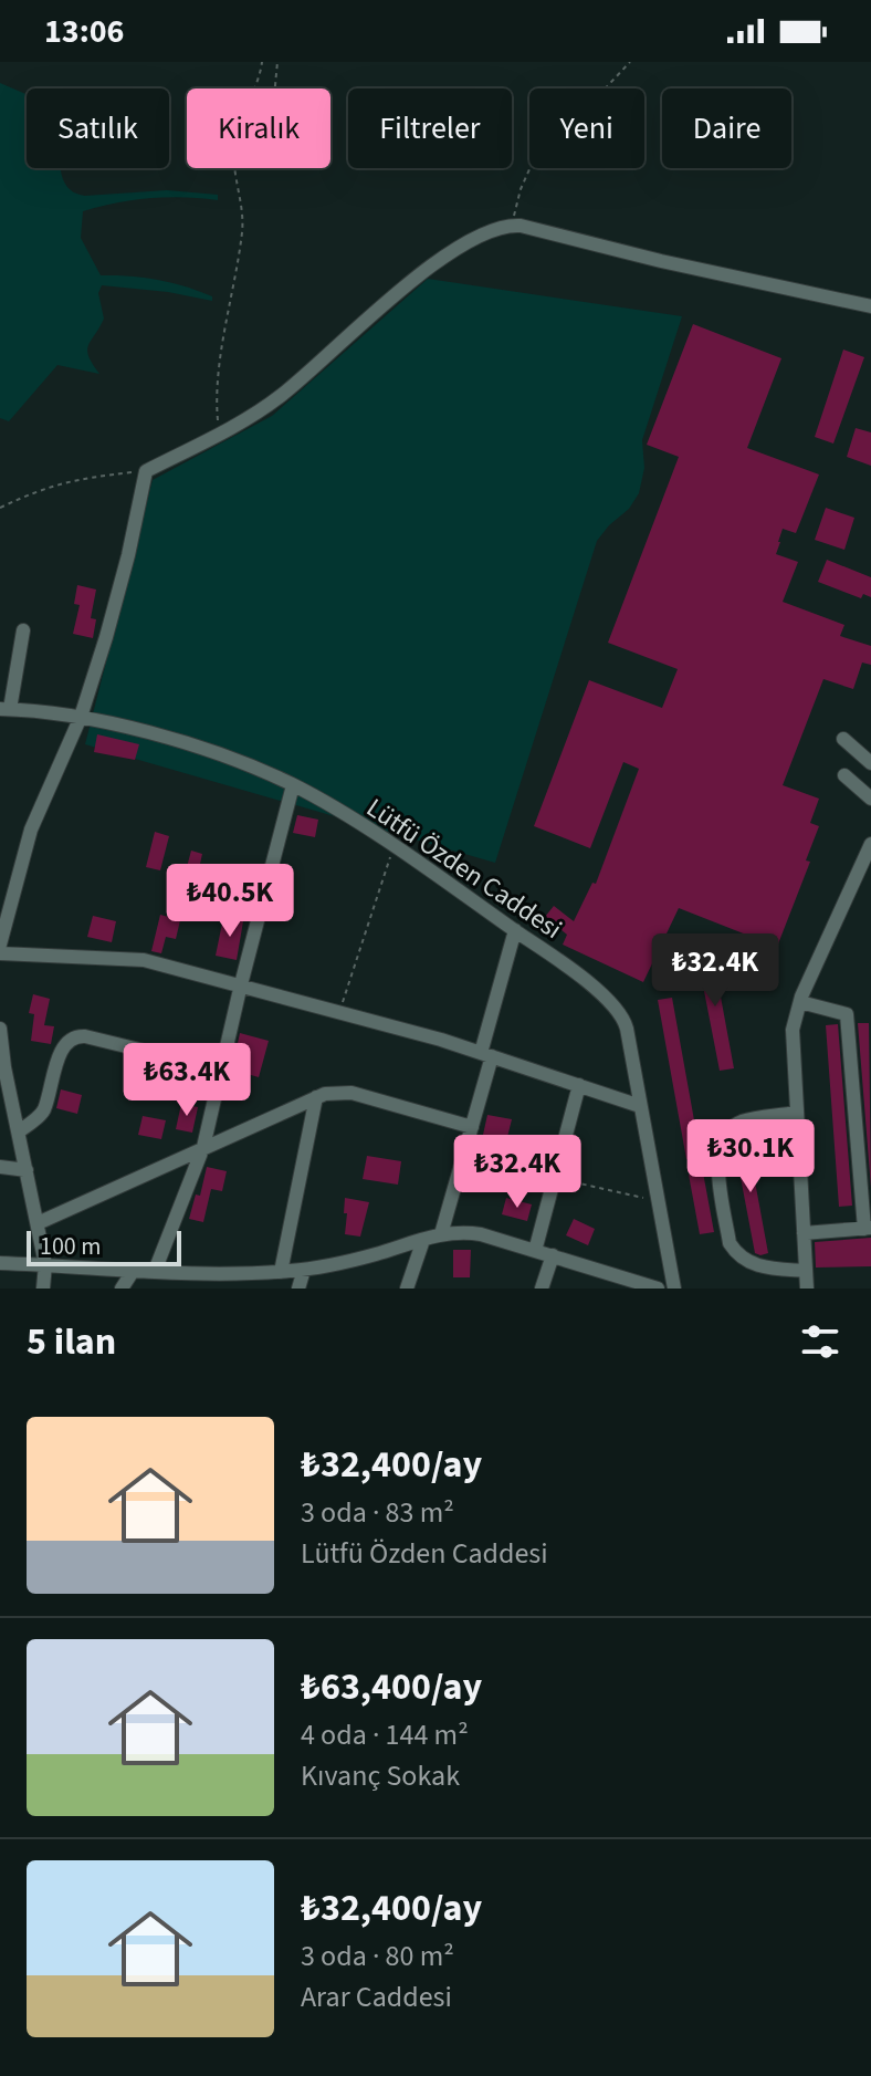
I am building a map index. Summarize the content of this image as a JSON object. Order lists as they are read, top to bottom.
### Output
{
  "streets": {
    "street": ["Lütfü Özden Caddesi"]
  },
  "scale_bar": "100 m",
  "page": {
    "status": "13:06",
    "chip": [
      "Satılık",
      "Kiralık",
      "Filtreler",
      "Yeni",
      "Daire"
    ],
    "price": [
      "₺40.5K",
      "₺32.4K",
      "₺63.4K",
      "₺30.1K",
      "₺32.4K"
    ],
    "scale": "100 m",
    "heading": "5 ilan",
    "list": [
      {
        "name": "₺32,400/ay",
        "note": "3 oda · 83 m² · Lütfü Özden Caddesi"
      },
      {
        "name": "₺63,400/ay",
        "note": "4 oda · 144 m² · Kıvanç Sokak"
      },
      {
        "name": "₺32,400/ay",
        "note": "3 oda · 80 m² · Arar Caddesi"
      }
    ]
  }
}
